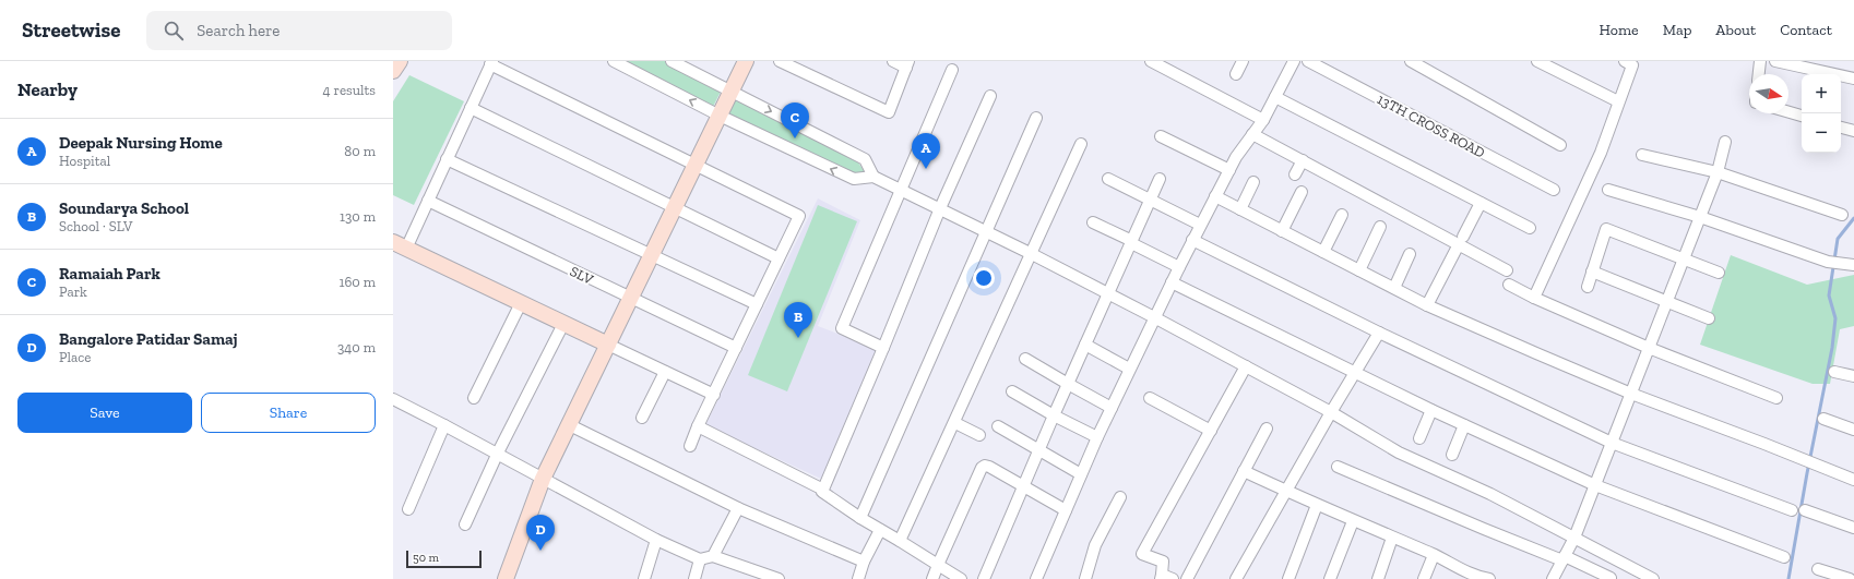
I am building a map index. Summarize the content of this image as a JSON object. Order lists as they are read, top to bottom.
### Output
{
  "streets": {
    "street": ["13TH CROSS ROAD", "SLV"]
  },
  "scale_bar": "50 m",
  "north": "right",
  "page": {
    "header": "Streetwise",
    "search": "Search here",
    "nav": [
      "Home",
      "Map",
      "About",
      "Contact"
    ],
    "heading": ["Nearby", "4 results"],
    "map_buttons": ["+", "−"],
    "pins": [
      "C",
      "A",
      "B",
      "D"
    ],
    "list": [
      {
        "mark": "A",
        "name": "Deepak Nursing Home",
        "note": "Hospital",
        "value": "80 m"
      },
      {
        "mark": "B",
        "name": "Soundarya School",
        "note": "School · SLV",
        "value": "130 m"
      },
      {
        "mark": "C",
        "name": "Ramaiah Park",
        "note": "Park",
        "value": "160 m"
      },
      {
        "mark": "D",
        "name": "Bangalore Patidar Samaj",
        "note": "Place",
        "value": "340 m"
      }
    ],
    "buttons": ["Save", "Share"],
    "scale": "50 m"
  }
}
